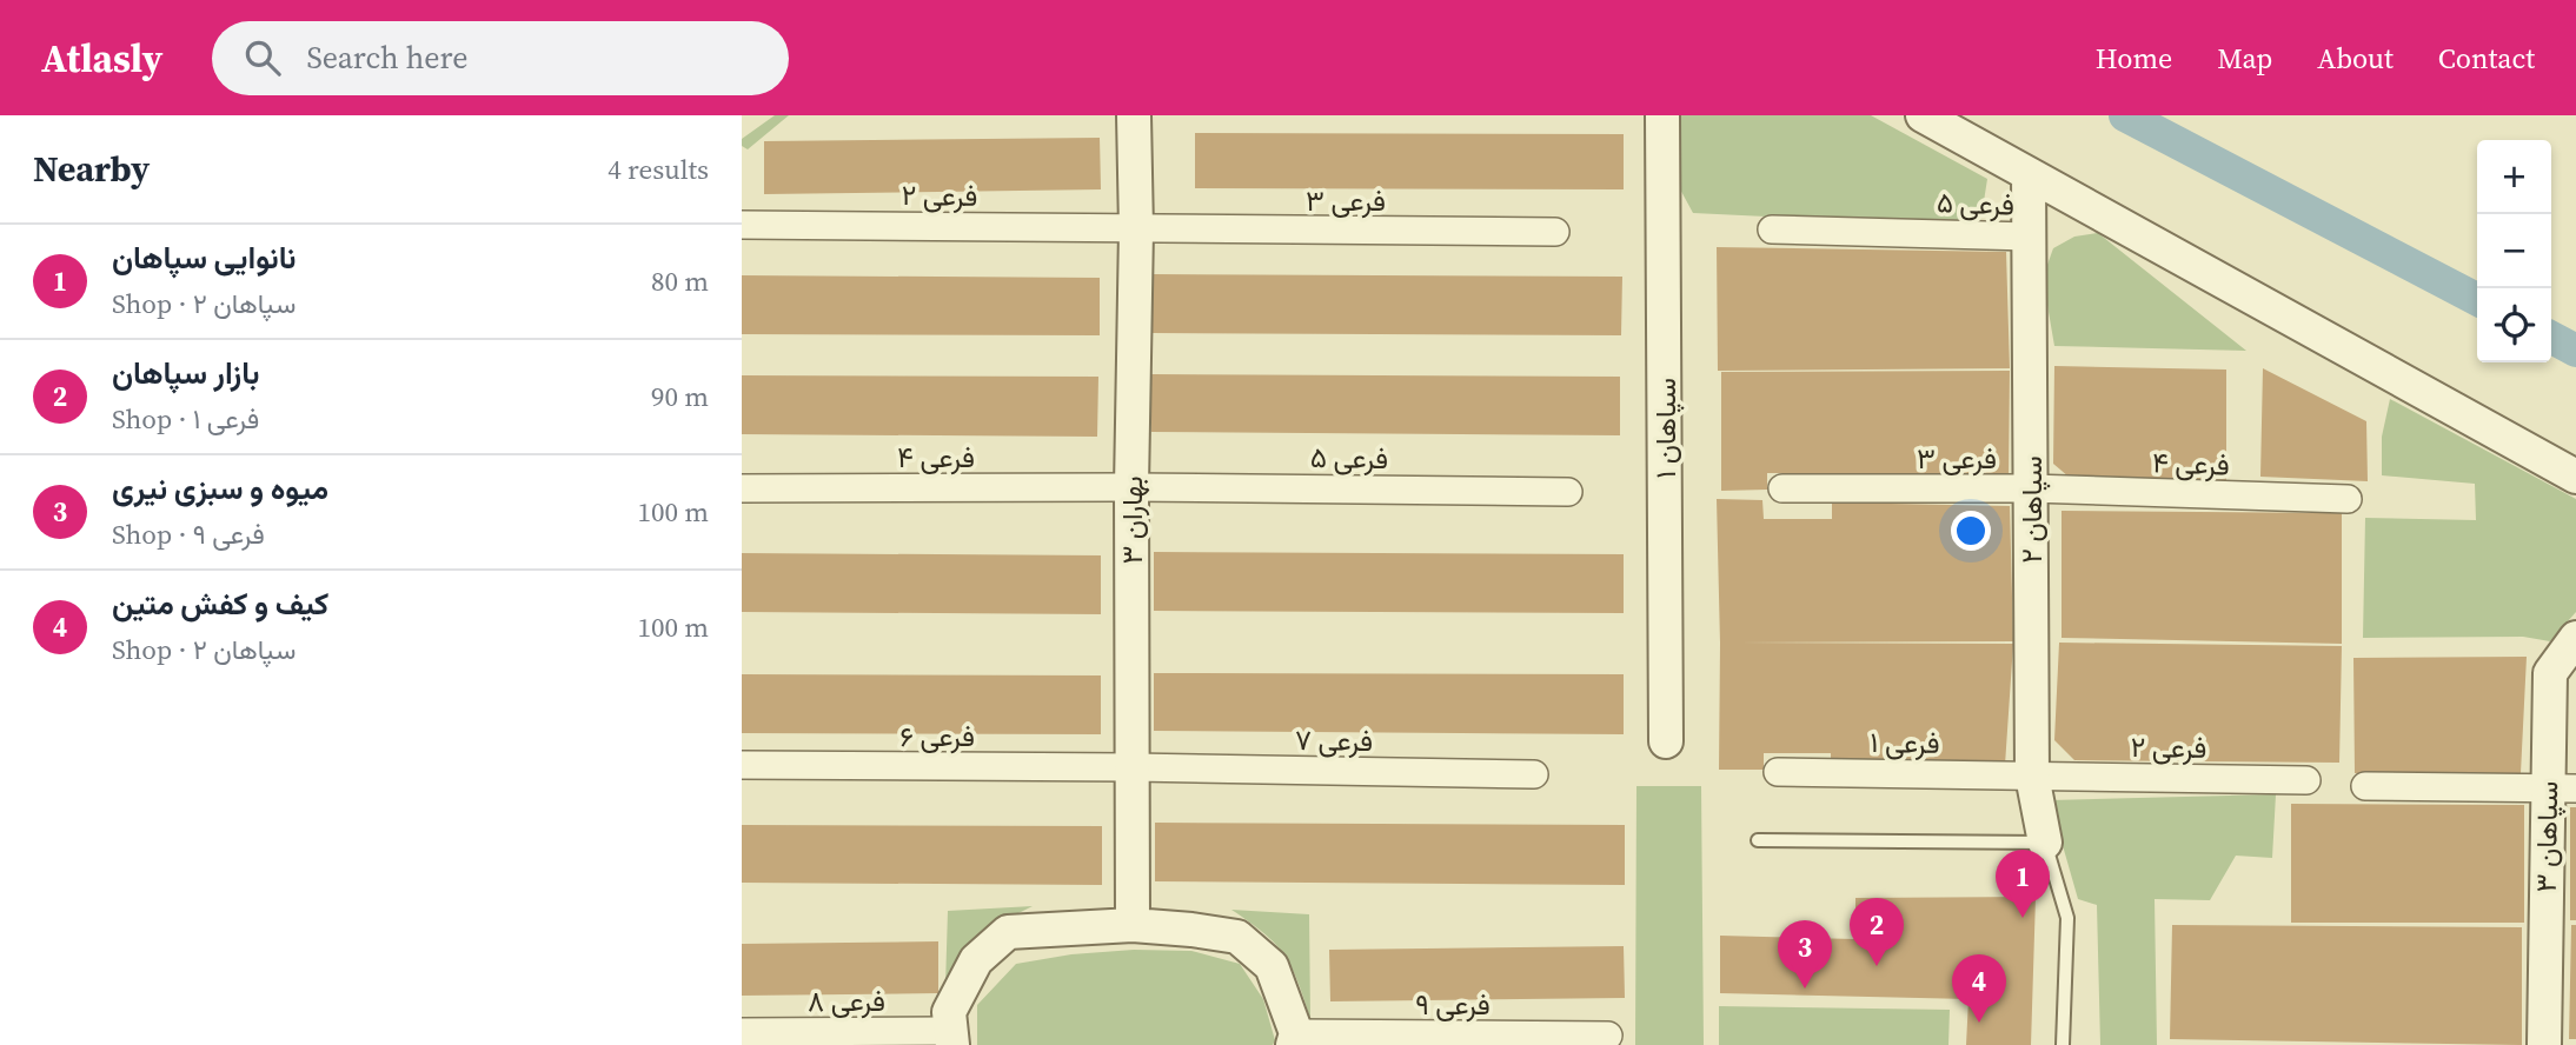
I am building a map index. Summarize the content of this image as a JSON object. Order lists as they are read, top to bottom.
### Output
{
  "streets": {
    "street": [
      "فرعی ۲",
      "فرعی ۳",
      "فرعی ۵",
      "سپاهان ۱",
      "فرعی ۴",
      "سپاهان ۲",
      "بهاران ۳",
      "فرعی ۶",
      "فرعی ۷",
      "فرعی ۱",
      "سپاهان ۳",
      "فرعی ۸",
      "فرعی ۹"
    ]
  },
  "crossings": [
    ["فرعی ۲", "فرعی ۳"],
    ["فرعی ۲", "سپاهان ۲"],
    ["فرعی ۲", "بهاران ۳"],
    ["فرعی ۲", "فرعی ۱"],
    ["فرعی ۳", "فرعی ۴"],
    ["فرعی ۳", "سپاهان ۲"],
    ["فرعی ۳", "بهاران ۳"],
    ["فرعی ۵", "فرعی ۴"],
    ["فرعی ۵", "سپاهان ۲"],
    ["فرعی ۵", "بهاران ۳"],
    ["فرعی ۴", "سپاهان ۲"],
    ["فرعی ۴", "بهاران ۳"],
    ["سپاهان ۲", "فرعی ۱"],
    ["بهاران ۳", "فرعی ۶"],
    ["بهاران ۳", "فرعی ۷"],
    ["فرعی ۶", "فرعی ۷"]
  ],
  "page": {
    "header": "Atlasly",
    "search": "Search here",
    "nav": [
      "Home",
      "Map",
      "About",
      "Contact"
    ],
    "heading": ["Nearby", "4 results"],
    "map_buttons": ["+", "−"],
    "list": [
      {
        "mark": "1",
        "name": "نانوایی سپاهان",
        "note": "Shop · سپاهان ۲",
        "value": "80 m"
      },
      {
        "mark": "2",
        "name": "بازار سپاهان",
        "note": "Shop · فرعی ۱",
        "value": "90 m"
      },
      {
        "mark": "3",
        "name": "میوه و سبزی نیری",
        "note": "Shop · فرعی ۹",
        "value": "100 m"
      },
      {
        "mark": "4",
        "name": "کیف و کفش متین",
        "note": "Shop · سپاهان ۲",
        "value": "100 m"
      }
    ],
    "pins": [
      "1",
      "2",
      "3",
      "4"
    ]
  }
}
